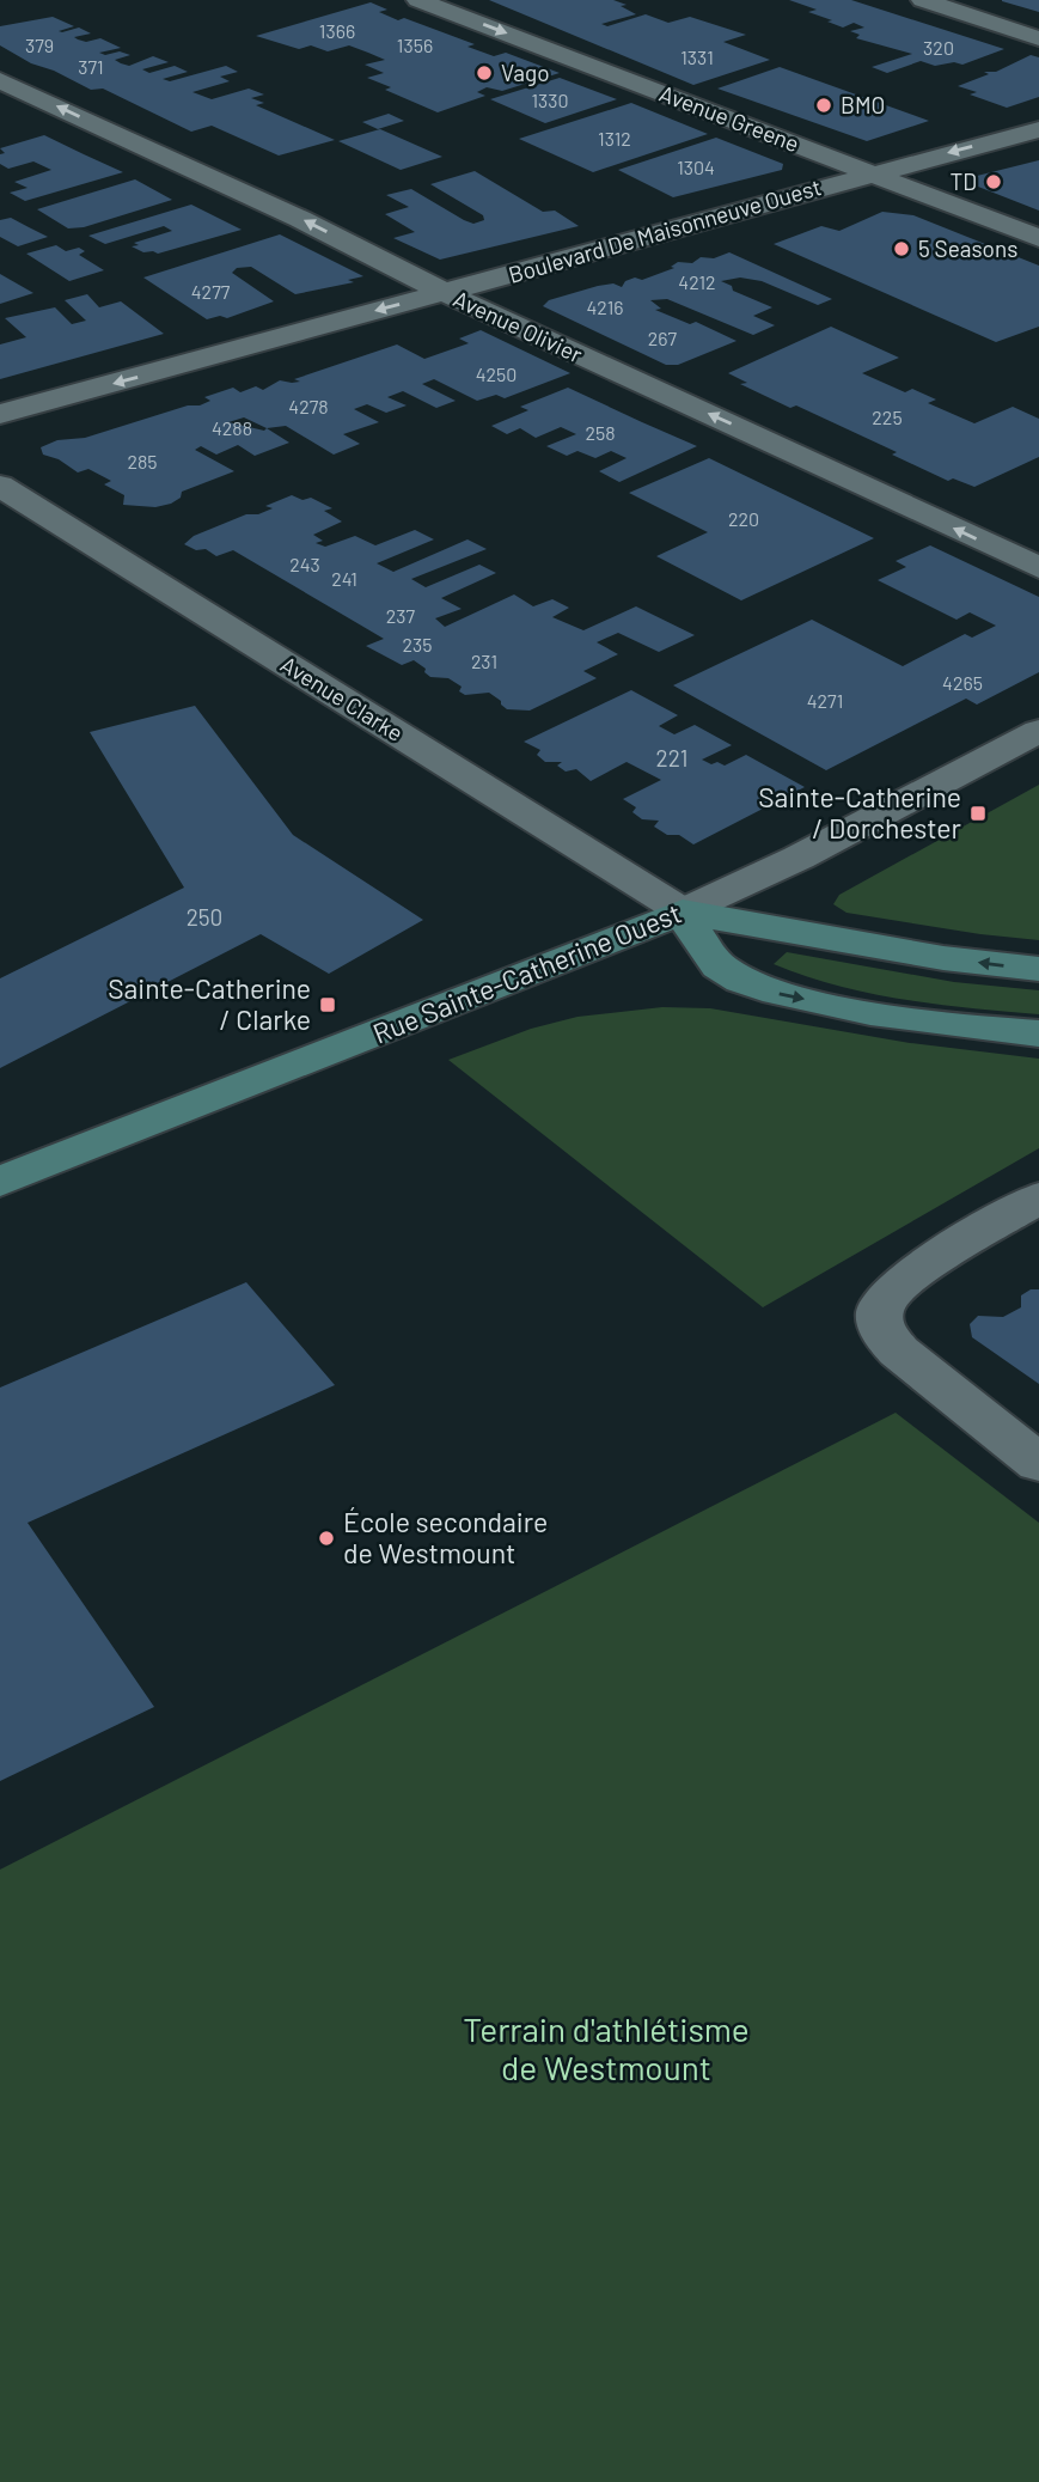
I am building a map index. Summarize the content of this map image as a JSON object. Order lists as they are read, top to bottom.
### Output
{
  "streets": {
    "main road": ["Rue Sainte-Catherine Ouest"],
    "street": [
      "Avenue Greene",
      "Boulevard De Maisonneuve Ouest",
      "Avenue Olivier",
      "Avenue Clarke"
    ]
  },
  "crossings": [
    ["Avenue Greene", "Boulevard De Maisonneuve Ouest"],
    ["Boulevard De Maisonneuve Ouest", "Avenue Olivier"],
    ["Avenue Clarke", "Rue Sainte-Catherine Ouest"]
  ],
  "one_way": ["Avenue Greene", "Boulevard De Maisonneuve Ouest", "Avenue Olivier"],
  "parks": ["Terrain d'athlétisme de Westmount"],
  "places": {
    "other": [
      "Vago",
      "BMO",
      "TD",
      "5 Seasons",
      "École secondaire de Westmount"
    ],
    "transit": ["Sainte-Catherine / Dorchester", "Sainte-Catherine / Clarke"]
  },
  "house_numbers": [
    "1366",
    "379",
    "1356",
    "320",
    "1331",
    "371",
    "1330",
    "1312",
    "1304",
    "4212",
    "4277",
    "4216",
    "267",
    "4250",
    "4278",
    "225",
    "4288",
    "258",
    "285",
    "220",
    "243",
    "241",
    "237",
    "235",
    "231",
    "4265",
    "4271",
    "221",
    "250"
  ]
}
